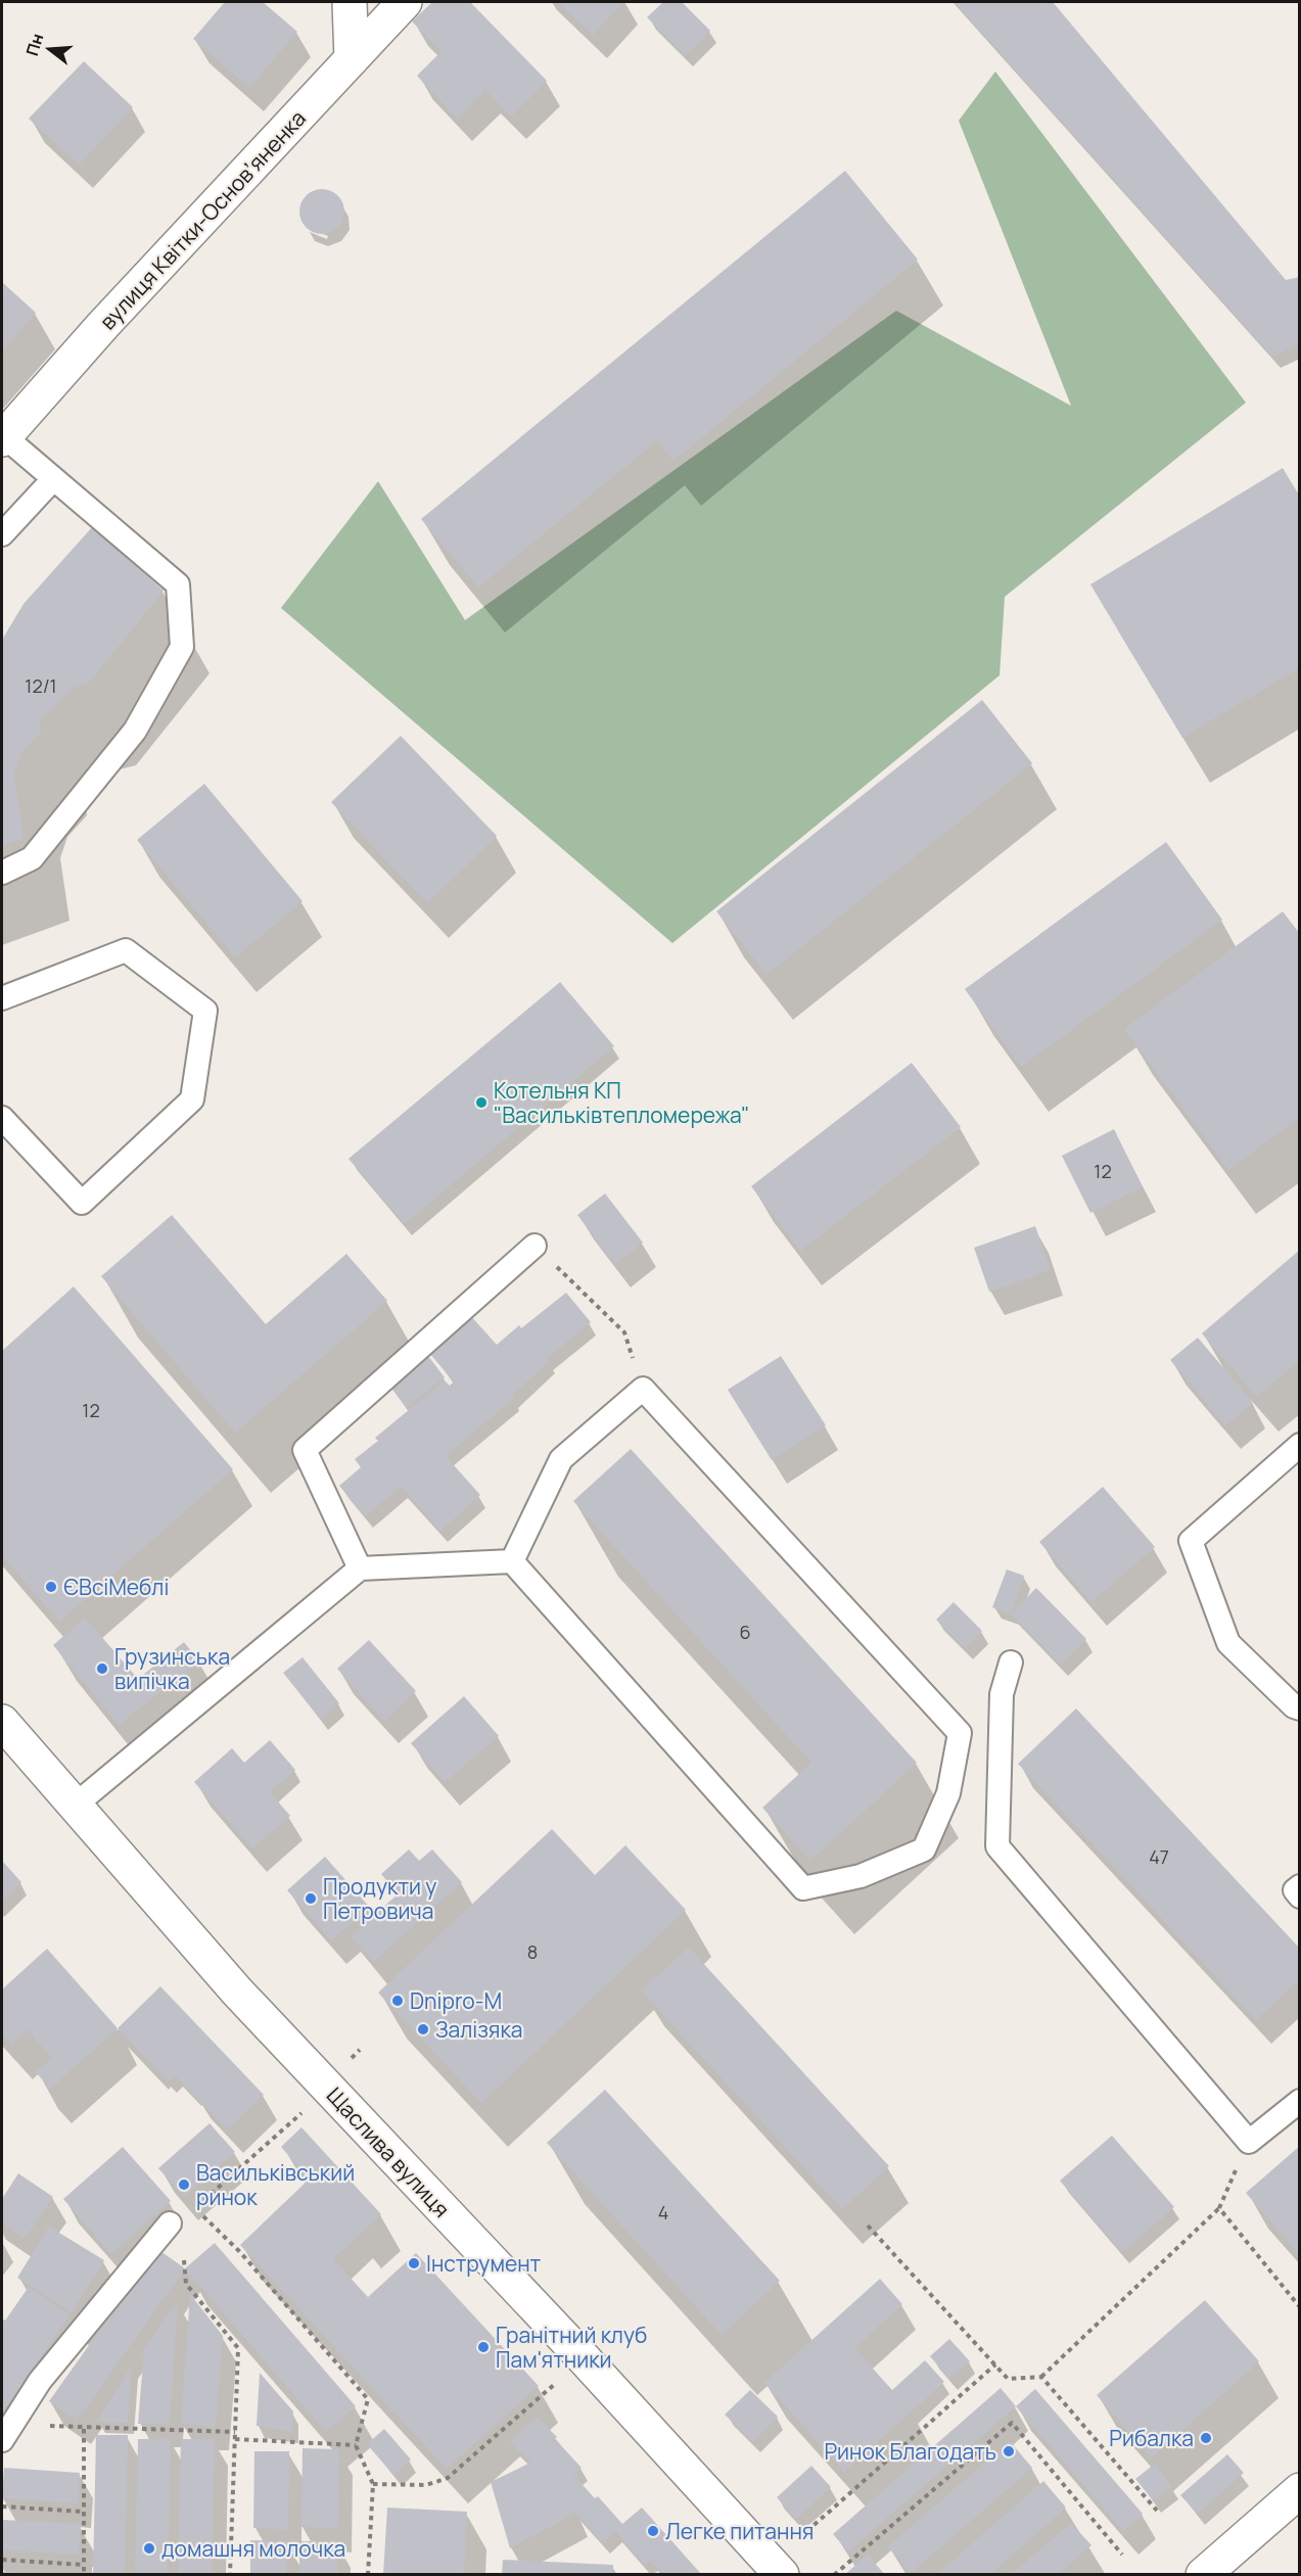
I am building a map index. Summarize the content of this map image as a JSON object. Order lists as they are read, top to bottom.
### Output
{
  "streets": {
    "street": ["вулиця Квітки-Основʼяненка", "Щаслива вулиця"]
  },
  "places": [
    "Котельня КП \"Васильківтепломережа\"",
    "ЄВсіМеблі",
    "Грузинська випічка",
    "Продукти у Петровича",
    "Dnipro-M",
    "Залізяка",
    "Васильківський ринок",
    "Інструмент",
    "Гранітний клуб Пам'ятники",
    "Рибалка",
    "Ринок Благодать",
    "Легке питання",
    "домашня молочка"
  ],
  "house_numbers": [
    "12/1",
    "12",
    "12",
    "6",
    "47",
    "8",
    "4"
  ],
  "north": "left"
}
